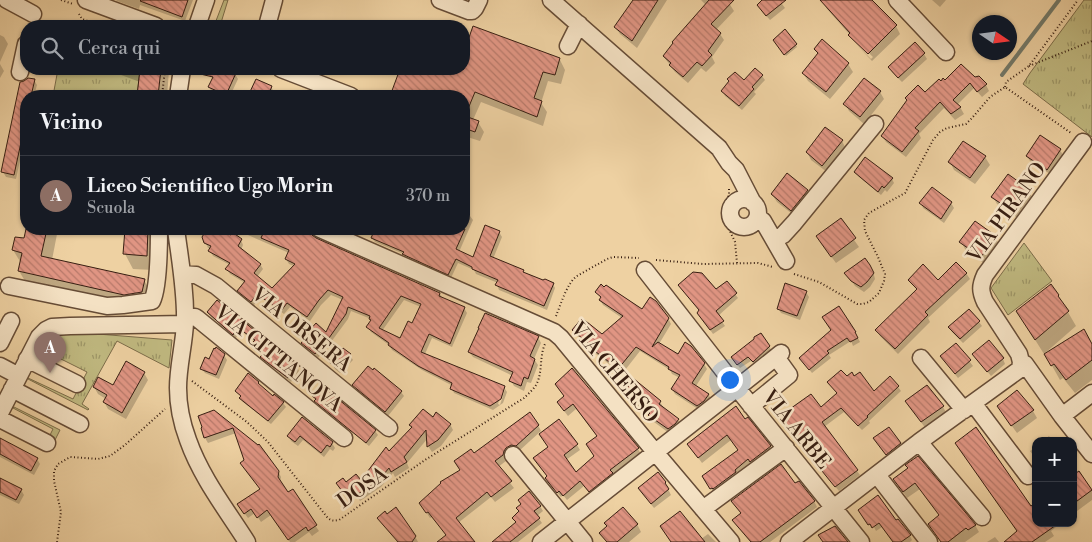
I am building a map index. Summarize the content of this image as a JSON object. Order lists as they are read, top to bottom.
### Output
{
  "streets": {
    "street": [
      "VIA PIRANO",
      "VIA ORSERA",
      "VIA CITTANOVA",
      "VIA CHERSO",
      "VIA ARBE"
    ],
    "path": ["DOSA"]
  },
  "north": "right",
  "page": {
    "search": "Cerca qui",
    "heading": "Vicino",
    "list": [
      {
        "mark": "A",
        "name": "Liceo Scientifico Ugo Morin",
        "note": "Scuola",
        "value": "370 m"
      }
    ],
    "pins": "A",
    "map_buttons": ["+", "−"]
  }
}
